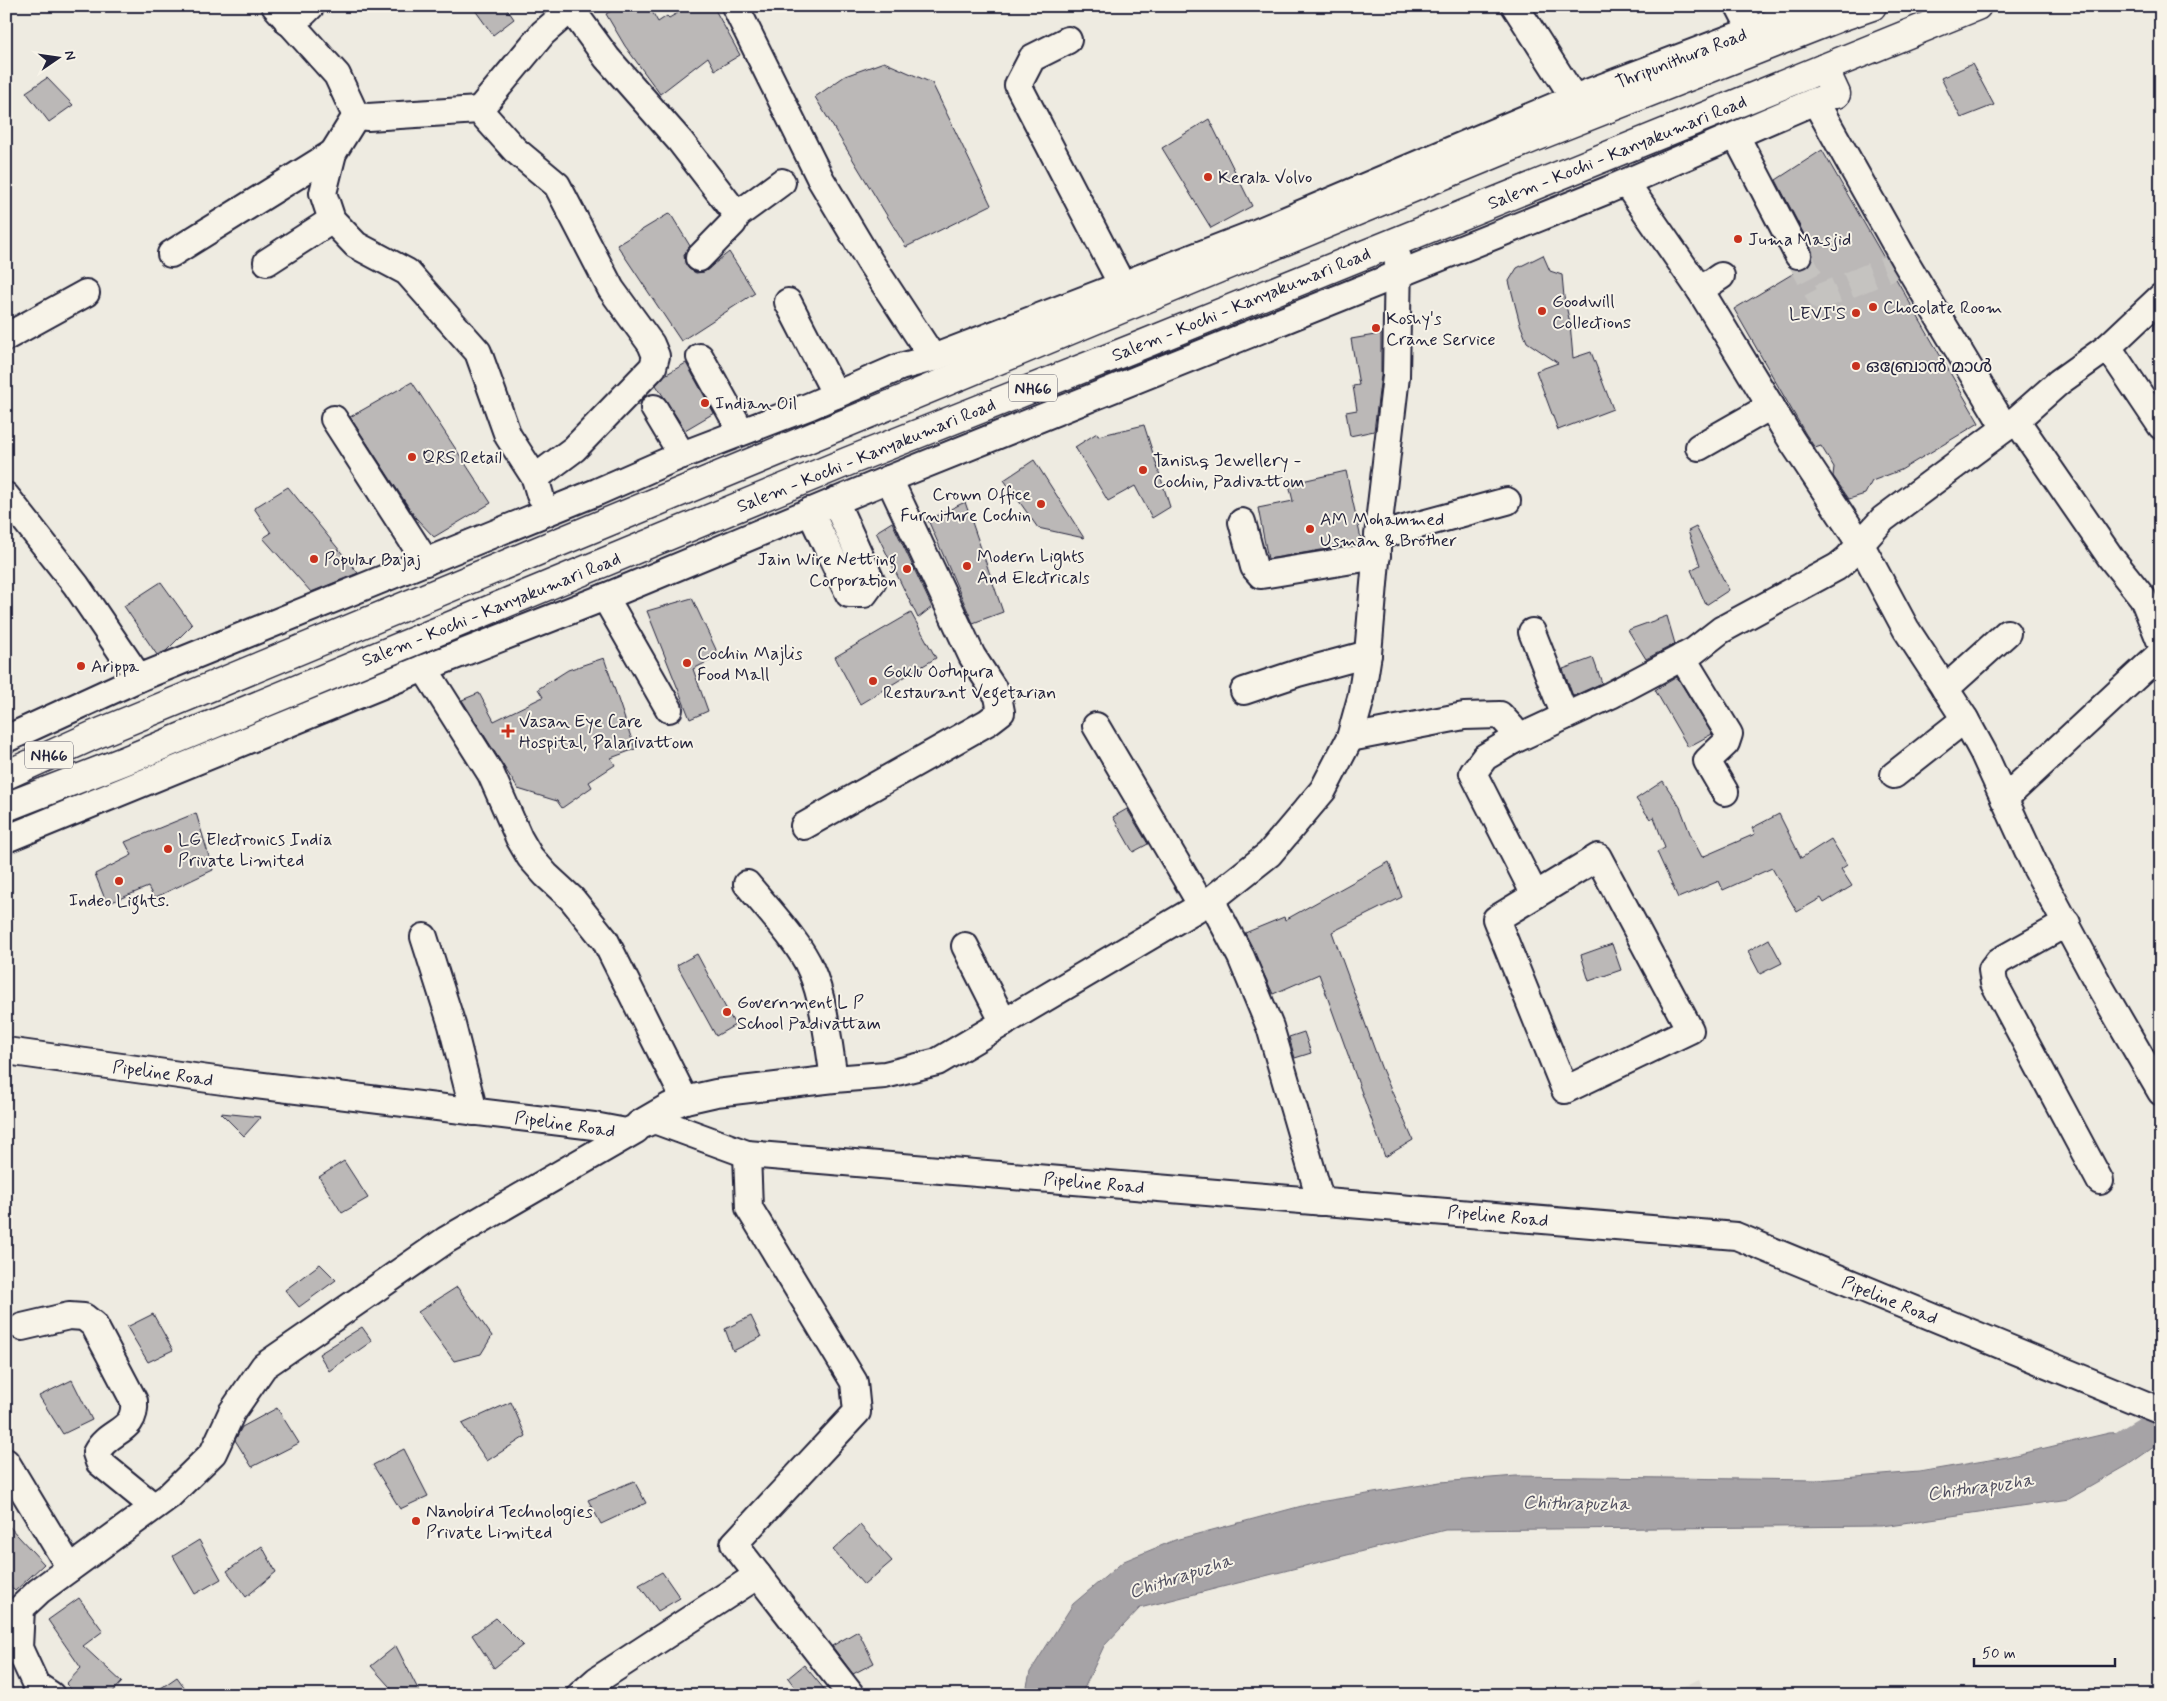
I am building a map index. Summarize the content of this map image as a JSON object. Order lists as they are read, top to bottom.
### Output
{
  "streets": {
    "highway": ["Salem - Kochi - Kanyakumari Road", "NH66"],
    "street": ["Thripunithura Road", "Pipeline Road"]
  },
  "crossings": [
    ["Thripunithura Road", "Salem - Kochi - Kanyakumari Road"]
  ],
  "water": ["Chithrapuzha"],
  "places": {
    "other": [
      "Kerala Volvo",
      "Juma Masjid",
      "Chocolate Room",
      "Goodwill Collections",
      "LEVI'S",
      "Koshy's Crane Service",
      "ഒബ്രോൻ മാൾ",
      "Indian Oil",
      "QRS Retail",
      "Tanishq Jewellery - Cochin, Padivattom",
      "Crown Office Furniture Cochin",
      "AM Mohammed Usman & Brother",
      "Popular Bajaj",
      "Modern Lights And Electricals",
      "Jain Wire Netting Corporation",
      "Cochin Majlis Food Mall",
      "Arippa",
      "Goklu Ootupura Restaurant Vegetarian",
      "LG Electronics India Private Limited",
      "Indeo Lights.",
      "Government L P School Padivattam",
      "Nanobird Technologies Private Limited"
    ],
    "health": ["Vasan Eye Care Hospital, Palarivattom"]
  },
  "scale_bar": "50 m",
  "north": "right"
}
